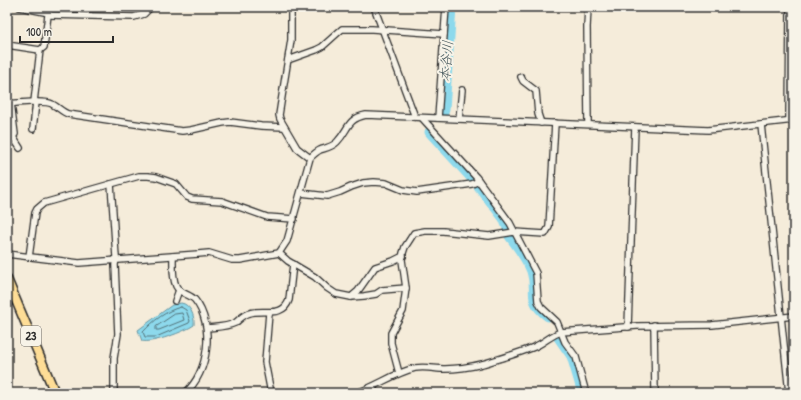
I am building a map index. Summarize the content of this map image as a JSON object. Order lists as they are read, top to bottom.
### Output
{
  "streets": {
    "main road": ["23"]
  },
  "water": ["本谷川"],
  "scale_bar": "100 m"
}
